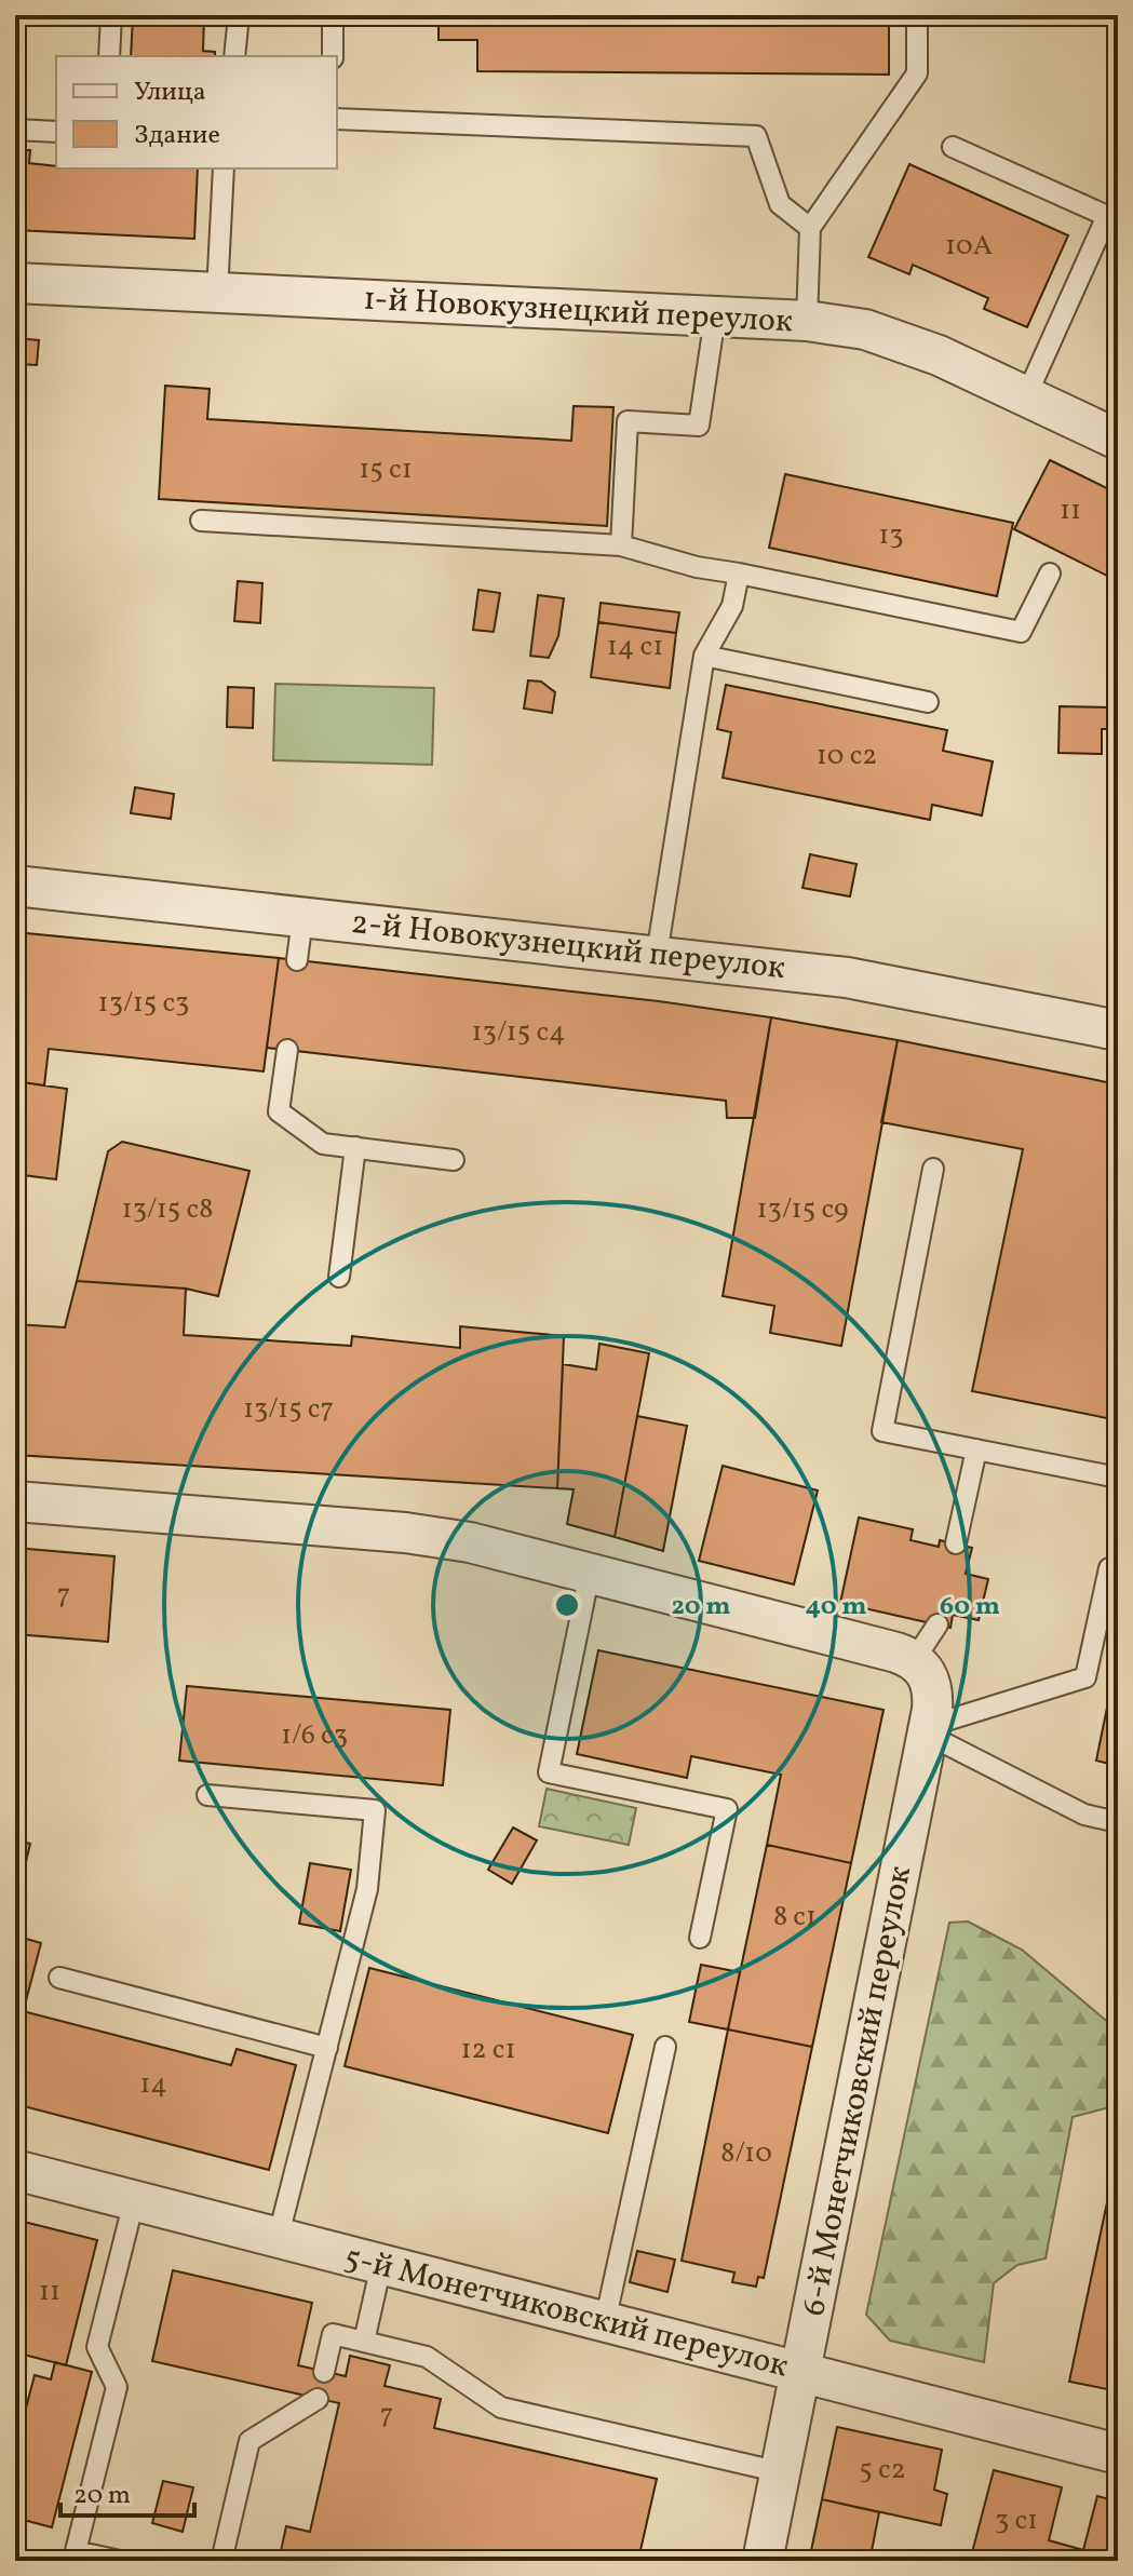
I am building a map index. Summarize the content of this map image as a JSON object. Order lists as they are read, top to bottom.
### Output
{
  "streets": {
    "street": [
      "1-й Новокузнецкий переулок",
      "2-й Новокузнецкий переулок",
      "6-й Монетчиковский переулок",
      "5-й Монетчиковский переулок"
    ]
  },
  "crossings": [
    ["6-й Монетчиковский переулок", "5-й Монетчиковский переулок"]
  ],
  "house_numbers": [
    "10А",
    "15 с1",
    "11",
    "13",
    "14 с1",
    "10 с2",
    "13/15 с3",
    "13/15 с4",
    "13/15 с8",
    "13/15 с9",
    "13/15 с7",
    "7",
    "1/6 с3",
    "8 с1",
    "12 с1",
    "14",
    "8/10",
    "11",
    "7",
    "5 с2",
    "3 с1"
  ],
  "legend": ["Улица", "Здание"],
  "scale_bar": "20 m",
  "rings": ["20 m", "40 m", "60 m"]
}
